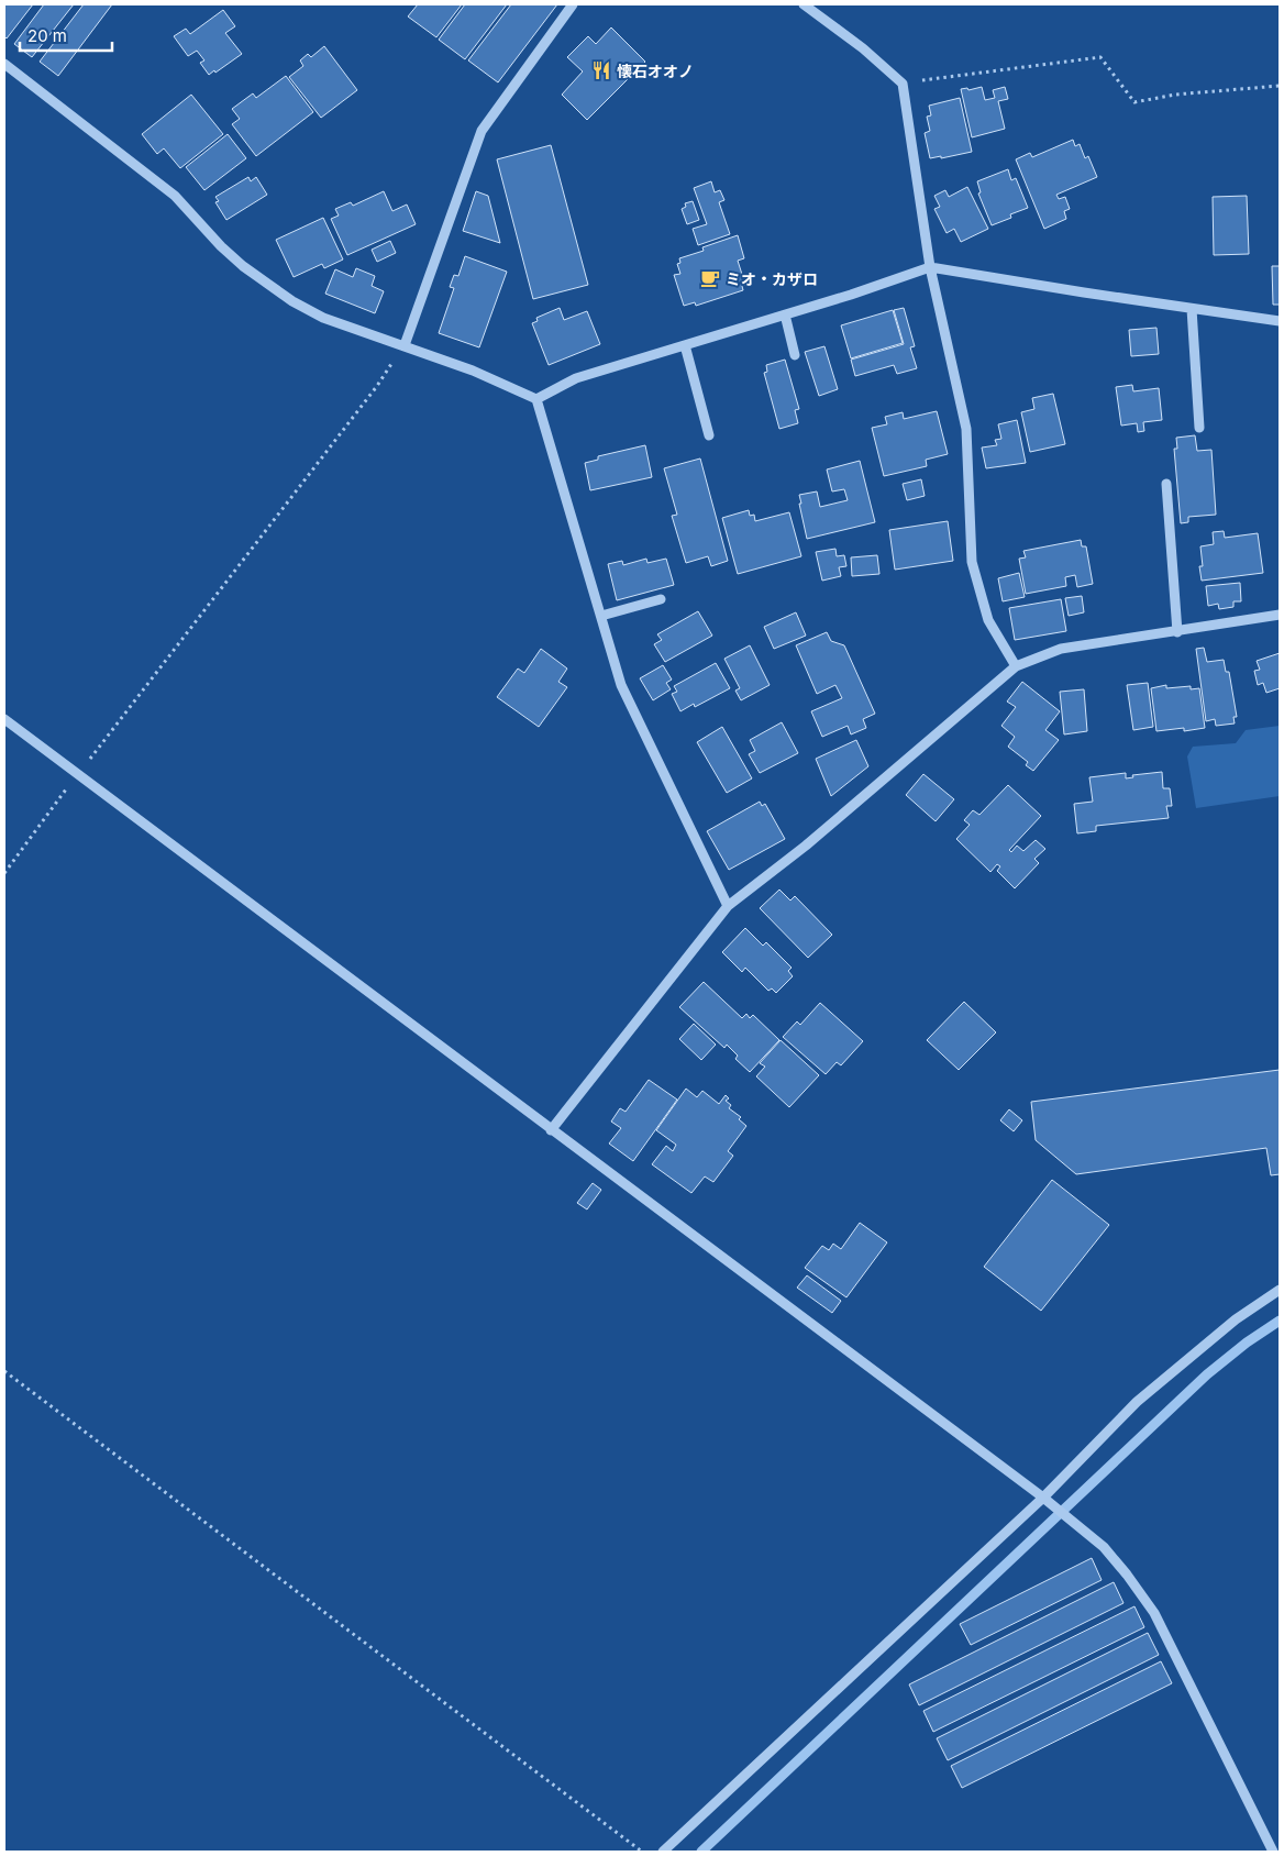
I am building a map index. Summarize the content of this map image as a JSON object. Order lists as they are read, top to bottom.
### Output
{
  "places": {
    "restaurant": ["懐石オオノ"],
    "cafe": ["ミオ・カザロ"]
  },
  "scale_bar": "20 m"
}
